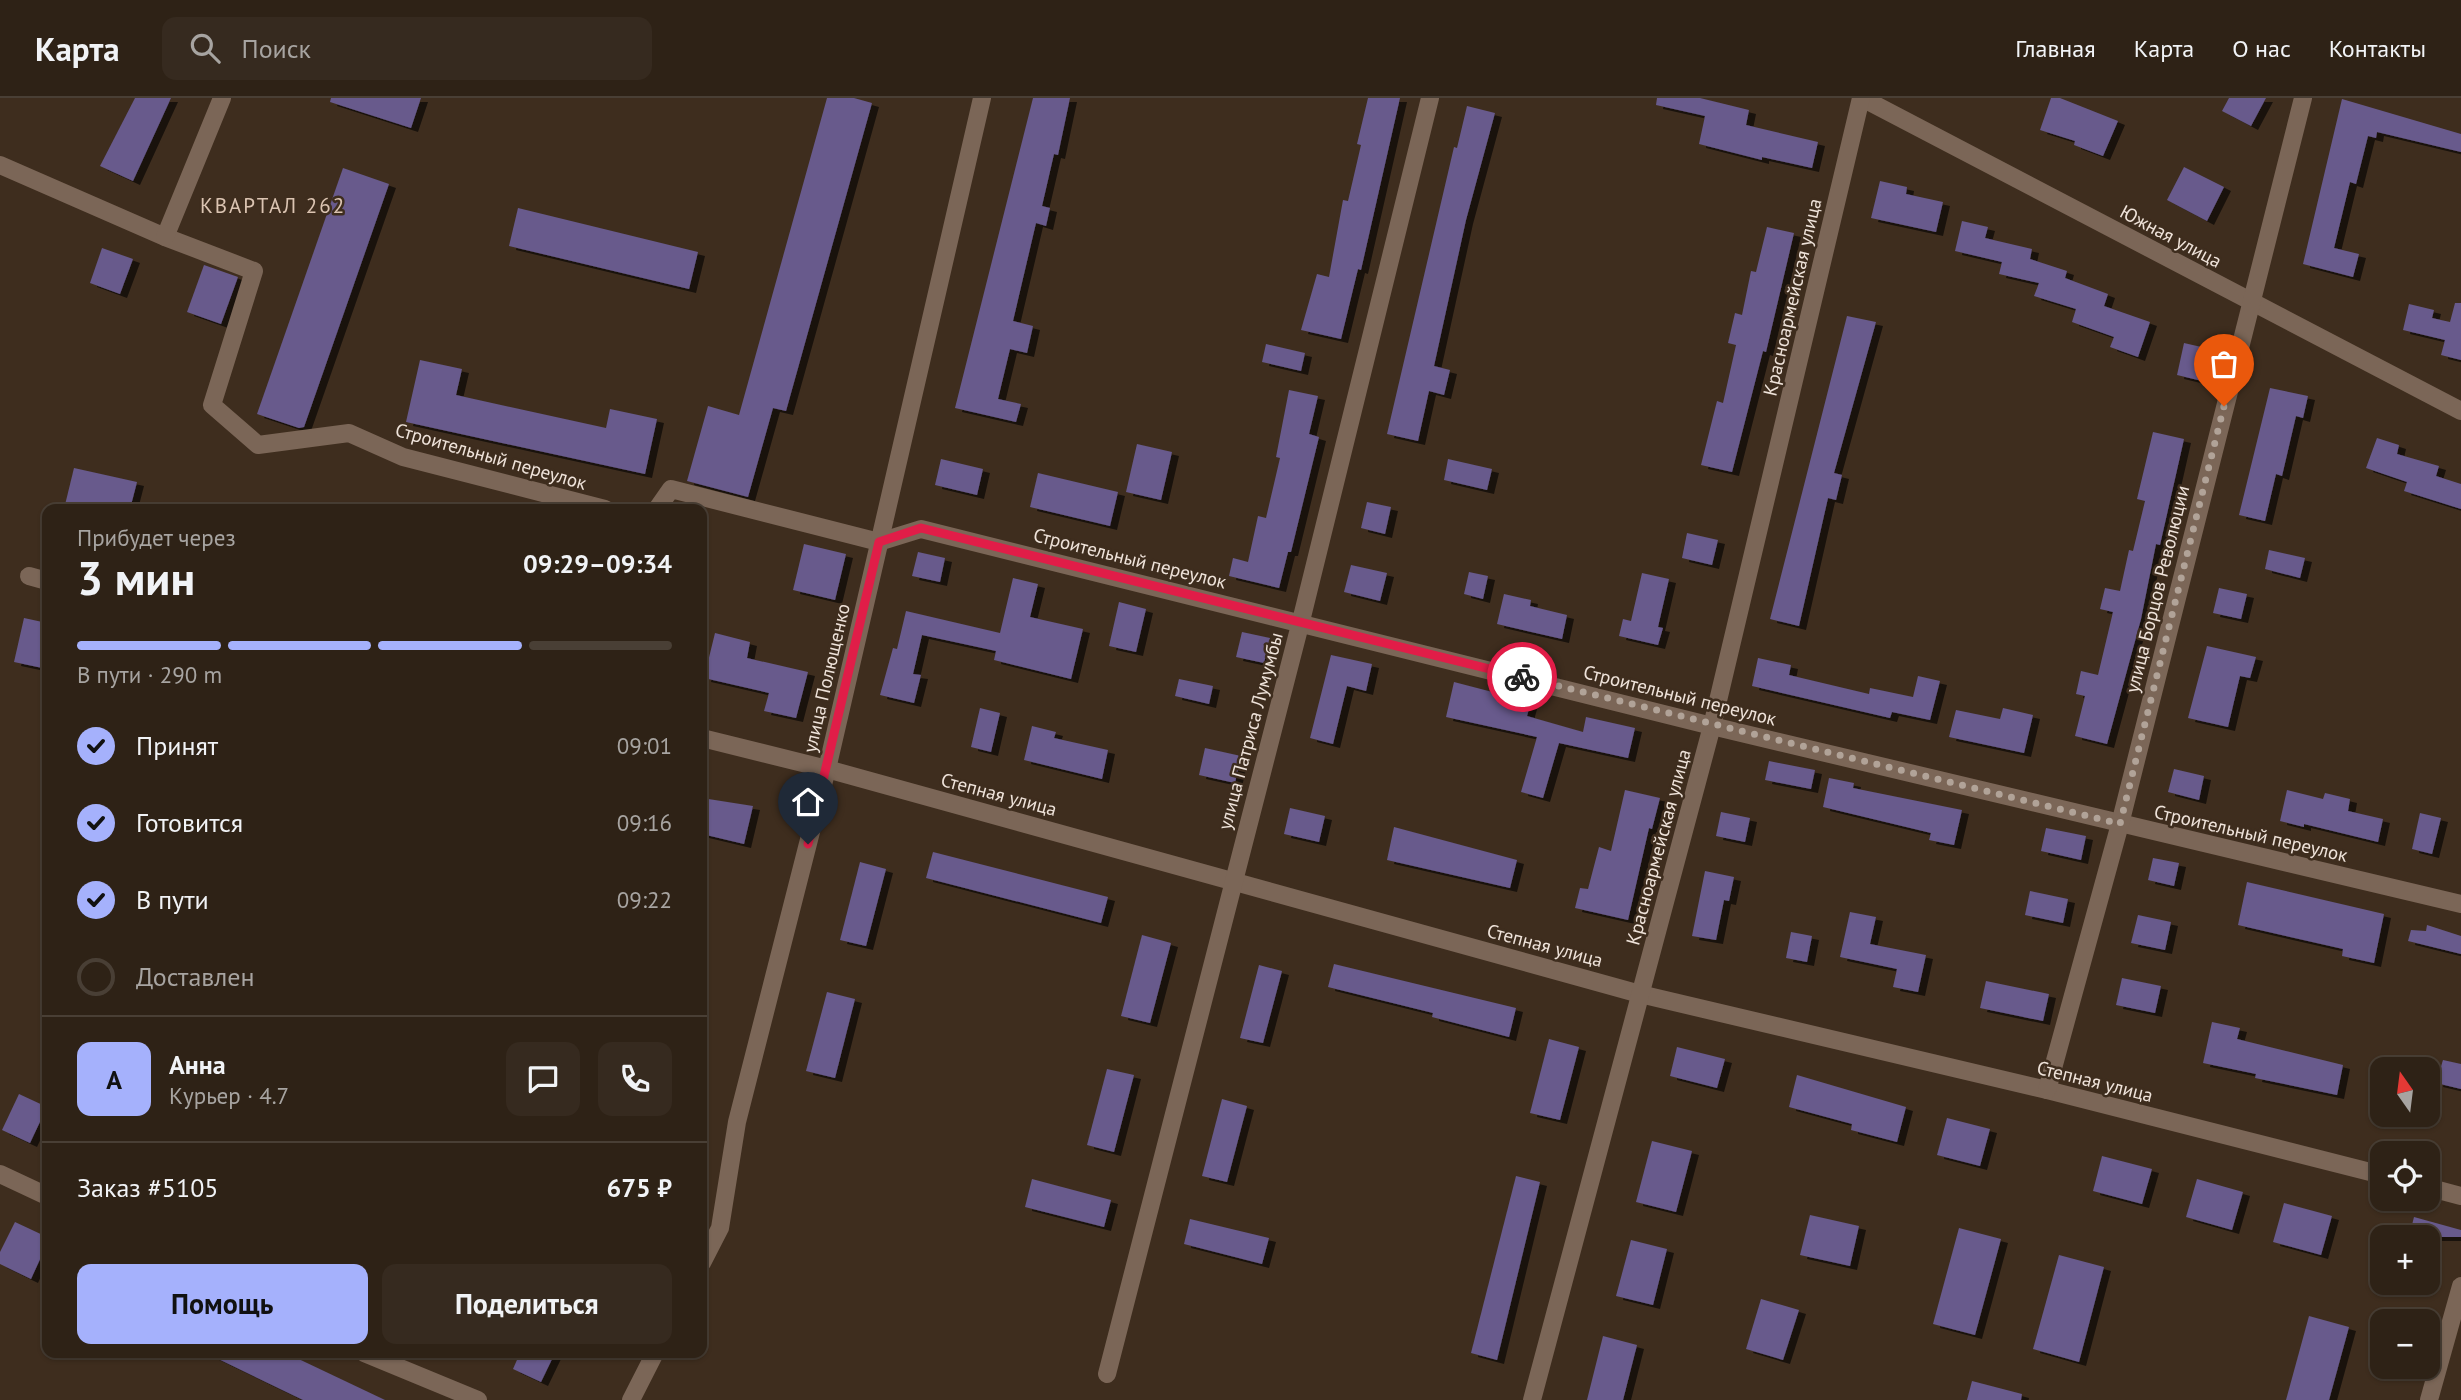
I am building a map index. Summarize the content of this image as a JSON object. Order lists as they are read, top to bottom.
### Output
{
  "streets": {
    "street": [
      "Южная улица",
      "Красноармейская улица",
      "Строительный переулок",
      "улица Борцов Революции",
      "улица Полющенко",
      "улица Патриса Лумумбы",
      "Степная улица"
    ]
  },
  "crossings": [
    ["Южная улица", "Красноармейская улица"],
    ["Южная улица", "улица Борцов Революции"],
    ["Красноармейская улица", "Строительный переулок"],
    ["Красноармейская улица", "Степная улица"],
    ["Строительный переулок", "улица Борцов Революции"],
    ["Строительный переулок", "улица Полющенко"],
    ["Строительный переулок", "улица Патриса Лумумбы"],
    ["улица Борцов Революции", "Степная улица"],
    ["улица Полющенко", "Степная улица"],
    ["улица Патриса Лумумбы", "Степная улица"]
  ],
  "districts": ["КВАРТАЛ 262"],
  "north": "top",
  "page": {
    "header": "Карта",
    "search": "Поиск",
    "nav": [
      "Главная",
      "Карта",
      "О нас",
      "Контакты"
    ],
    "heading": ["3 мин", "Прибудет через", "09:29–09:34"],
    "panel": [
      "Анна",
      "Курьер · 4.7",
      "Заказ #5105",
      "675 ₽"
    ],
    "bar": "В пути · 290 m",
    "list": [
      ["Принят", "09:01"],
      ["Готовится", "09:16"],
      ["В пути", "09:22"],
      "Доставлен"
    ],
    "round": "А",
    "map_buttons": ["+", "−"],
    "buttons": ["Помощь", "Поделиться"]
  }
}
